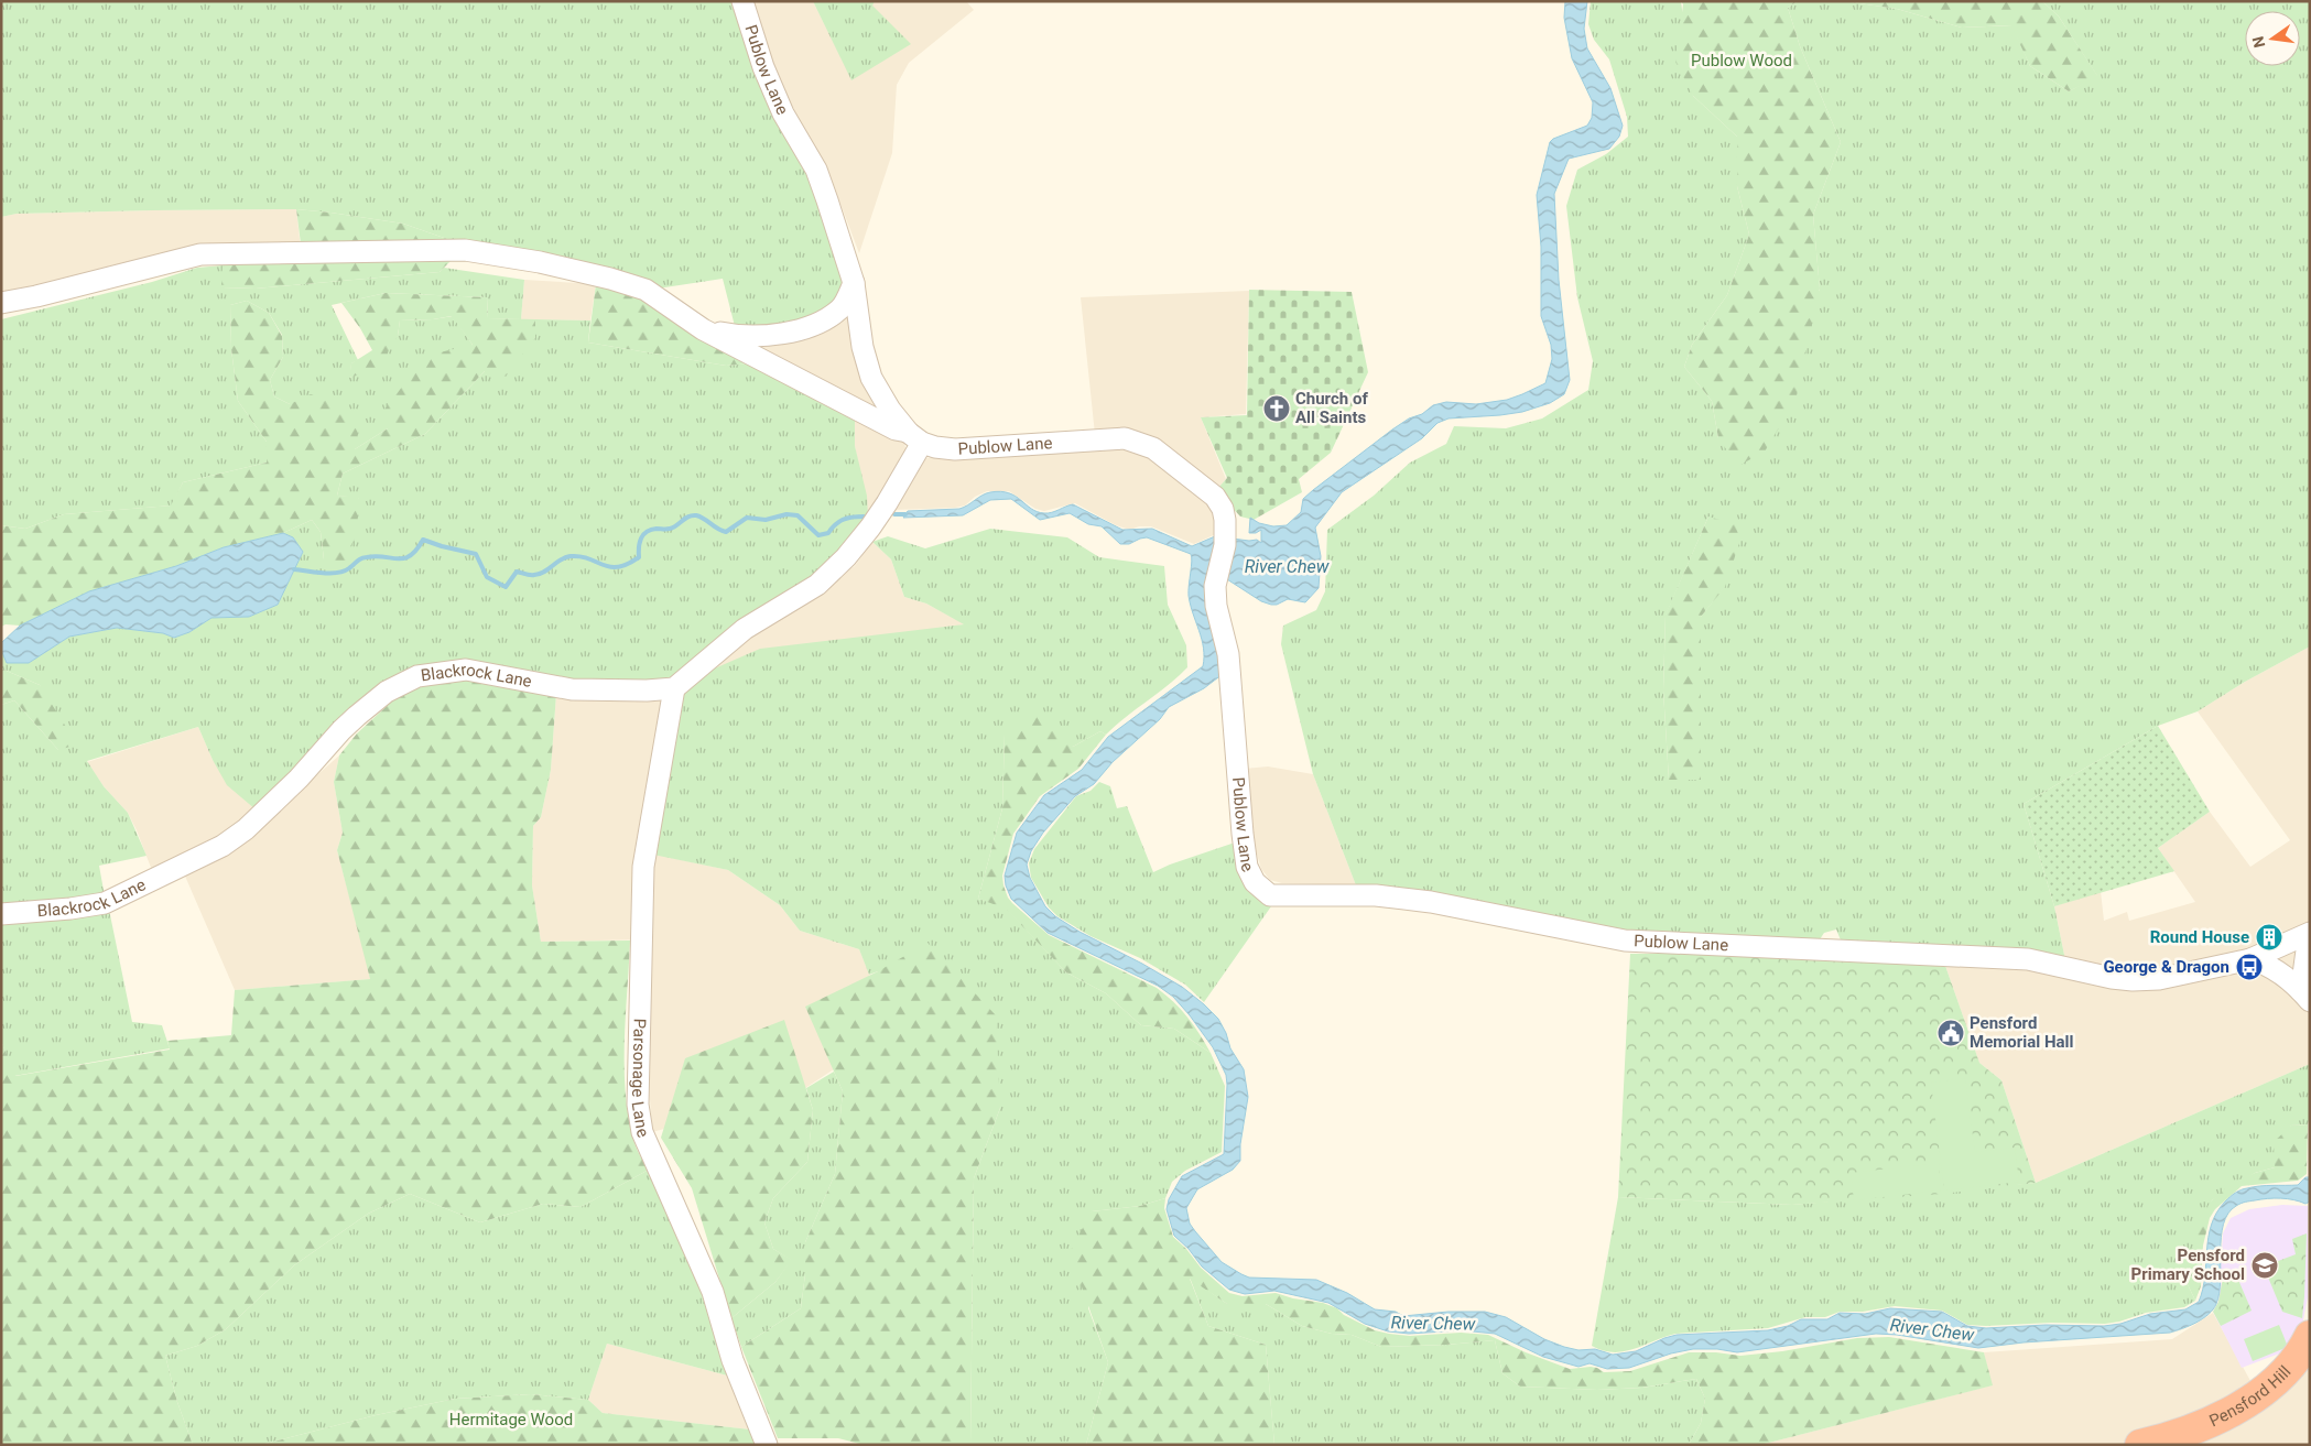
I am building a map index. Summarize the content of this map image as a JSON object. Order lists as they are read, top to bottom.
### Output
{
  "streets": {
    "highway": ["Pensford Hill"],
    "street": ["Publow Lane", "Blackrock Lane", "Parsonage Lane"]
  },
  "crossings": [
    ["Blackrock Lane", "Parsonage Lane"]
  ],
  "water": ["River Chew"],
  "parks": ["Publow Wood", "Hermitage Wood"],
  "places": {
    "church": ["Church of All Saints"],
    "building": ["Round House"],
    "bus stop": ["George & Dragon"],
    "public building": ["Pensford Memorial Hall"],
    "school or university": ["Pensford Primary School"]
  },
  "north": "left"
}
